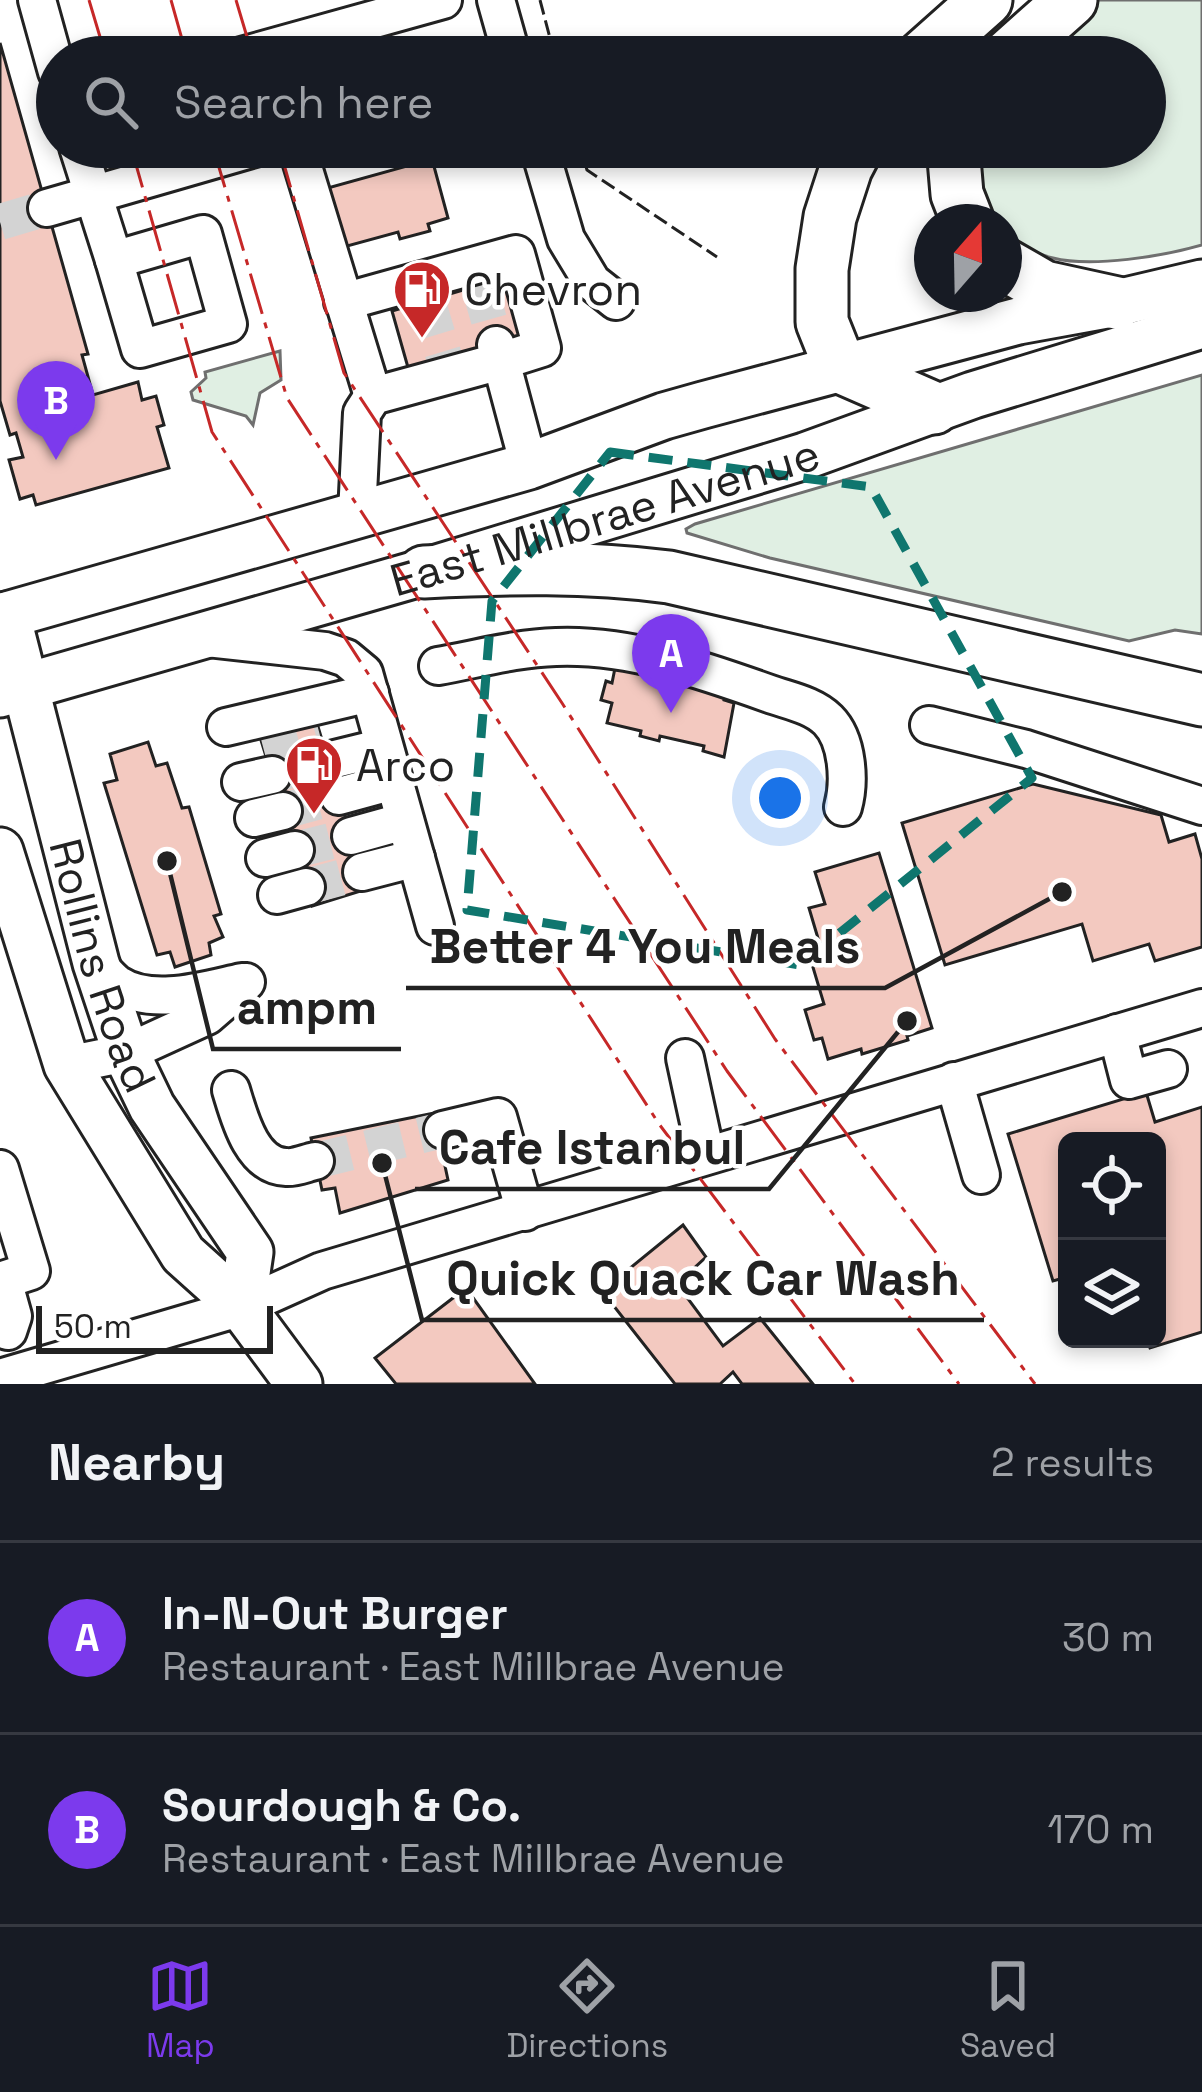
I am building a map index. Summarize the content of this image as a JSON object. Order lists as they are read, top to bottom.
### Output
{
  "streets": {
    "main road": ["East Millbrae Avenue", "Rollins Road"]
  },
  "crossings": [
    ["East Millbrae Avenue", "Rollins Road"]
  ],
  "places": {
    "fuel station": ["Chevron", "Arco"],
    "other": [
      "ampm",
      "Better 4 You Meals",
      "Cafe Istanbul",
      "Quick Quack Car Wash"
    ]
  },
  "scale_bar": "50 m",
  "north": "top",
  "page": {
    "search": "Search here",
    "pins": ["B", "A"],
    "scale": "50 m",
    "heading": ["Nearby", "2 results"],
    "list": [
      {
        "mark": "A",
        "name": "In-N-Out Burger",
        "note": "Restaurant · East Millbrae Avenue",
        "value": "30 m"
      },
      {
        "mark": "B",
        "name": "Sourdough & Co.",
        "note": "Restaurant · East Millbrae Avenue",
        "value": "170 m"
      }
    ],
    "nav": ["Map", "Directions", "Saved"]
  }
}
